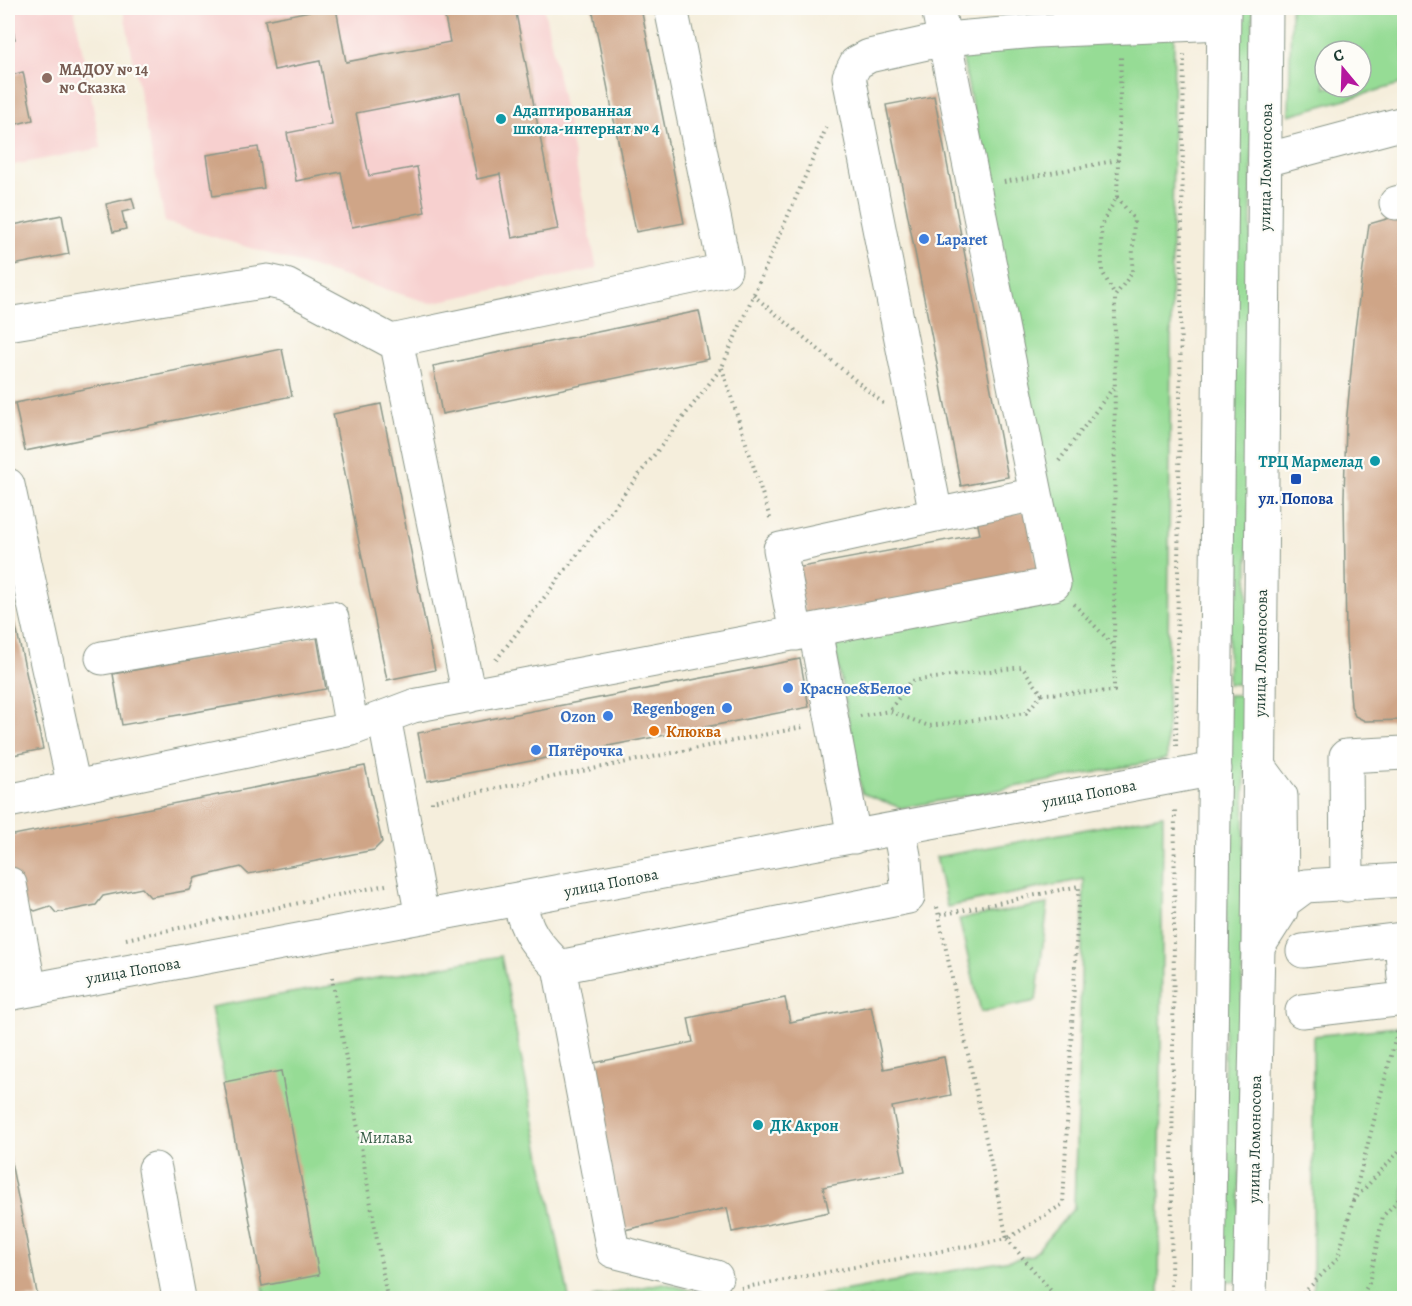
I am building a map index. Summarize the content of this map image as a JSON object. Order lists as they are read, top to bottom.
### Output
{
  "streets": {
    "main road": ["улица Ломоносова", "улица Попова"]
  },
  "parks": ["Милава"],
  "places": {
    "other": [
      "МАДОУ № 14 № Сказка",
      "Адаптированная школа-интернат № 4",
      "Laparet",
      "ТРЦ Мармелад",
      "Красное&Белое",
      "Regenbogen",
      "Ozon",
      "Клюква",
      "Пятёрочка",
      "ДК Акрон"
    ],
    "transit": ["ул. Попова"]
  },
  "north": "top"
}
